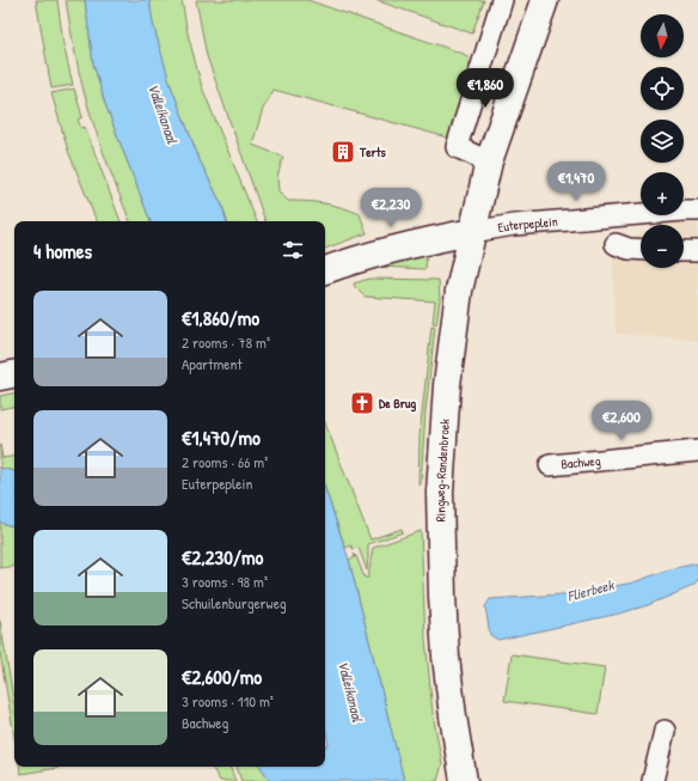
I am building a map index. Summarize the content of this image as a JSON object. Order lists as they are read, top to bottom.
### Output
{
  "streets": {
    "main road": ["Ringweg-Randenbroek"],
    "street": ["Euterpeplein", "Bachweg"]
  },
  "crossings": [
    ["Euterpeplein", "Ringweg-Randenbroek"]
  ],
  "water": ["Valleikanaal", "Flierbeek"],
  "places": {
    "building": ["Terts"],
    "church": ["De Brug"]
  },
  "north": "bottom",
  "page": {
    "map_buttons": ["+", "−"],
    "price": [
      "€1,860",
      "€1,470",
      "€2,230",
      "€2,600"
    ],
    "heading": "4 homes",
    "list": [
      {
        "name": "€1,860/mo",
        "note": "2 rooms · 78 m² · Apartment"
      },
      {
        "name": "€1,470/mo",
        "note": "2 rooms · 66 m² · Euterpeplein"
      },
      {
        "name": "€2,230/mo",
        "note": "3 rooms · 98 m² · Schuilenburgerweg"
      },
      {
        "name": "€2,600/mo",
        "note": "3 rooms · 110 m² · Bachweg"
      }
    ]
  }
}
